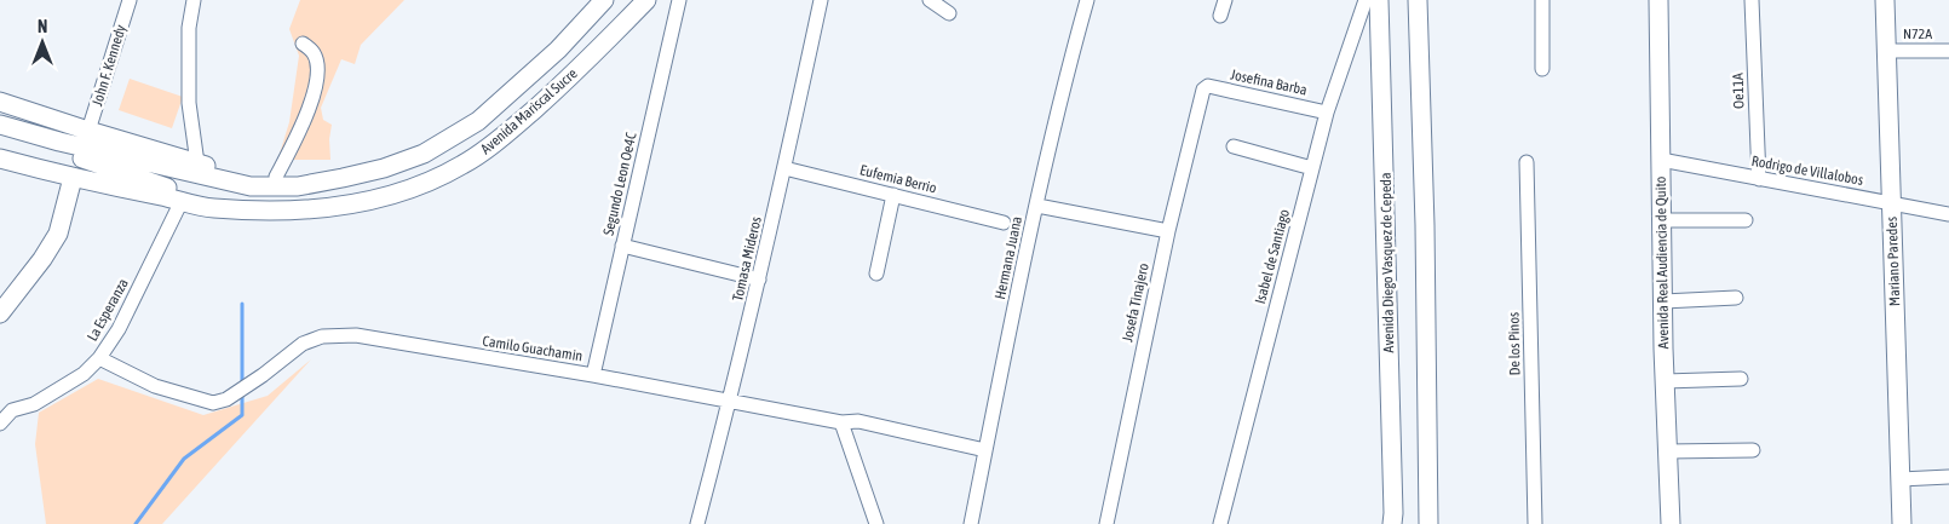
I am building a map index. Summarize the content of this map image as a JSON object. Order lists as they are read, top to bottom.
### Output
{
  "streets": {
    "main road": [
      "Avenida Mariscal Sucre",
      "Mariano Paredes",
      "Avenida Diego Vasquez de Cepeda",
      "Avenida Real Audiencia de Quito"
    ],
    "street": [
      "N72A",
      "John F. Kennedy",
      "Josefina Barba",
      "Oe11A",
      "Rodrigo de Villalobos",
      "Eufemia Berrio",
      "Segundo Leon Oe4C",
      "Isabel de Santiago",
      "Hermana Juana",
      "Tomasa Mideros",
      "Josefa Tinajero",
      "La Esperanza",
      "De los Pinos",
      "Camilo Guachamin"
    ]
  },
  "crossings": [
    ["N72A", "Mariano Paredes"],
    ["John F. Kennedy", "Avenida Mariscal Sucre"],
    ["Josefina Barba", "Isabel de Santiago"],
    ["Josefina Barba", "Josefa Tinajero"],
    ["Oe11A", "Rodrigo de Villalobos"],
    ["Avenida Mariscal Sucre", "La Esperanza"],
    ["Rodrigo de Villalobos", "Mariano Paredes"],
    ["Rodrigo de Villalobos", "Avenida Real Audiencia de Quito"],
    ["Eufemia Berrio", "Tomasa Mideros"],
    ["Segundo Leon Oe4C", "Camilo Guachamin"],
    ["Hermana Juana", "Camilo Guachamin"],
    ["Tomasa Mideros", "Camilo Guachamin"],
    ["La Esperanza", "Camilo Guachamin"]
  ],
  "north": "top"
}
